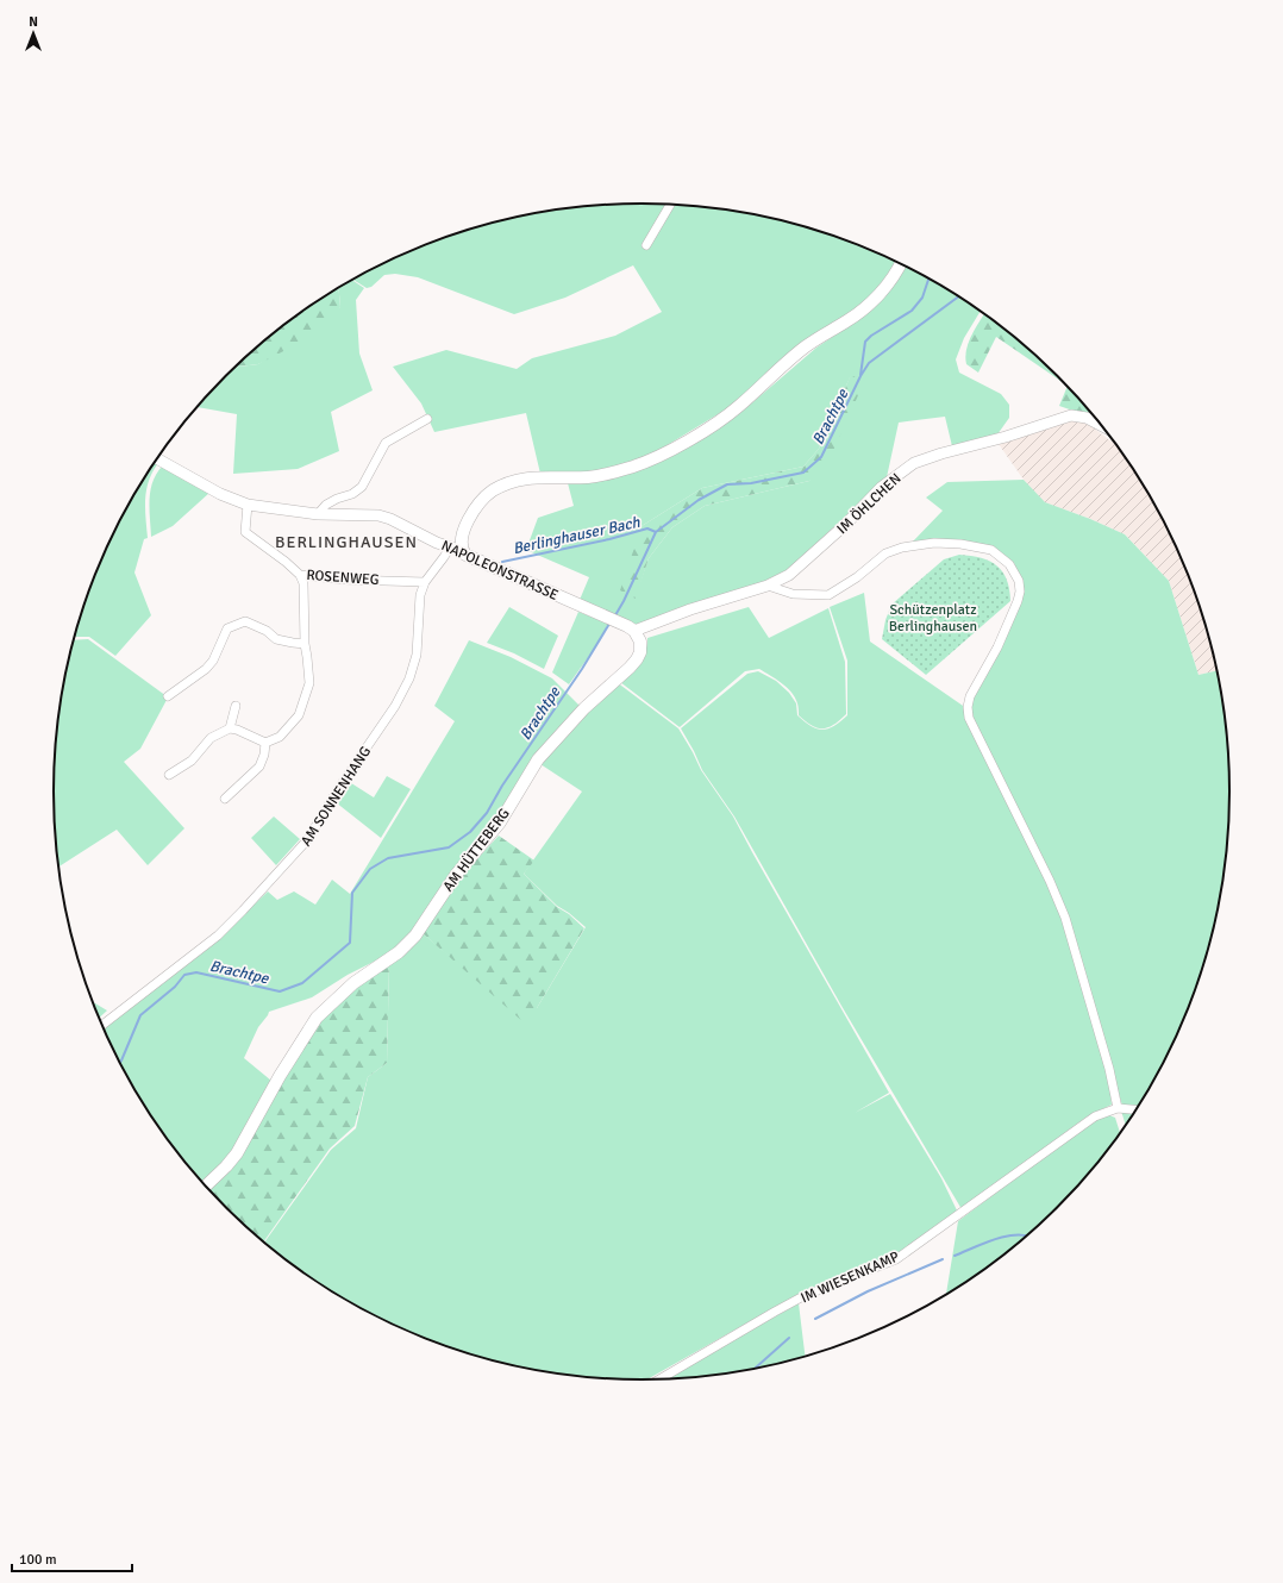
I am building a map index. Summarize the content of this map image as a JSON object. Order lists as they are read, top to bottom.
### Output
{
  "streets": {
    "main road": ["NAPOLEONSTRASSE", "AM HÜTTEBERG"],
    "street": [
      "IM ÖHLCHEN",
      "ROSENWEG",
      "AM SONNENHANG",
      "IM WIESENKAMP"
    ]
  },
  "crossings": [
    ["IM ÖHLCHEN", "NAPOLEONSTRASSE"],
    ["IM ÖHLCHEN", "AM HÜTTEBERG"],
    ["NAPOLEONSTRASSE", "ROSENWEG"],
    ["NAPOLEONSTRASSE", "AM SONNENHANG"],
    ["NAPOLEONSTRASSE", "AM HÜTTEBERG"],
    ["ROSENWEG", "AM SONNENHANG"]
  ],
  "districts": ["BERLINGHAUSEN"],
  "water": ["Brachtpe", "Berlinghauser Bach"],
  "parks": ["Schützenplatz Berlinghausen"],
  "scale_bar": "100 m",
  "north": "top"
}
